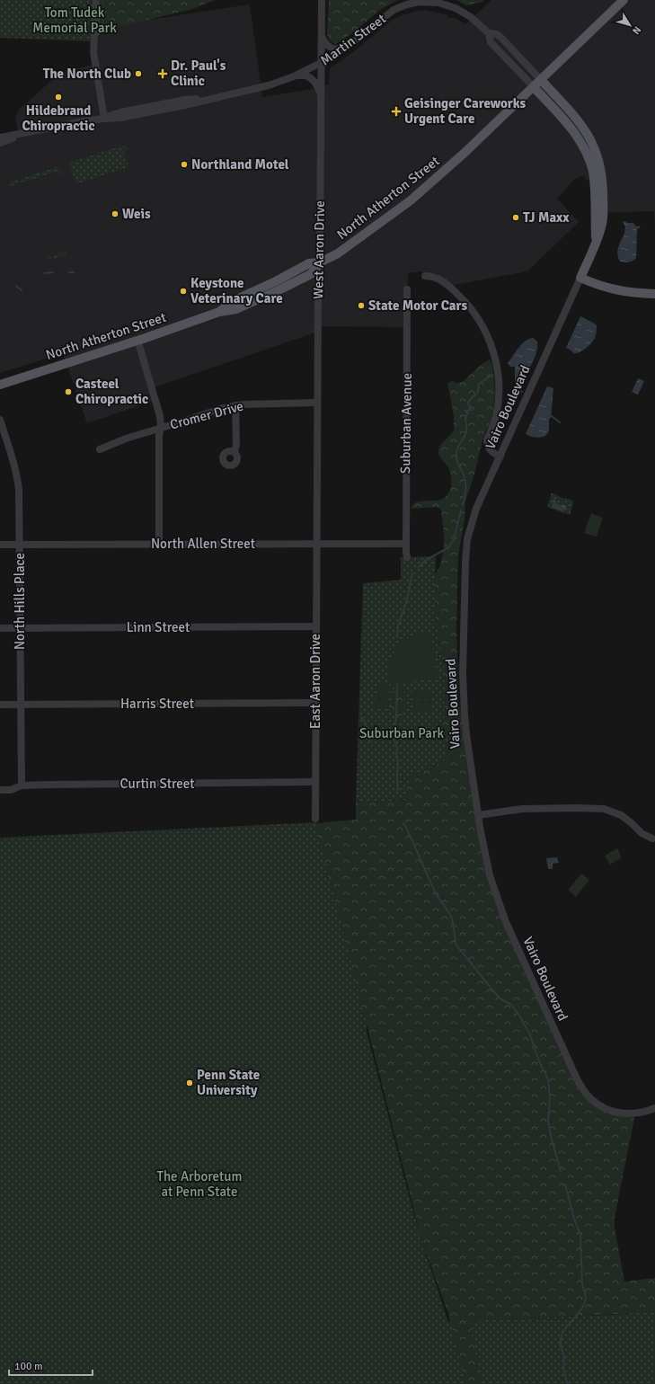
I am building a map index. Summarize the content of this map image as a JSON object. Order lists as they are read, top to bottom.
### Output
{
  "streets": {
    "main road": ["North Atherton Street", "Vairo Boulevard"],
    "street": [
      "Martin Street",
      "West Aaron Drive",
      "Cromer Drive",
      "Suburban Avenue",
      "North Allen Street",
      "North Hills Place",
      "Linn Street",
      "East Aaron Drive",
      "Harris Street",
      "Curtin Street"
    ]
  },
  "crossings": [
    ["Martin Street", "North Atherton Street"],
    ["Martin Street", "West Aaron Drive"],
    ["Martin Street", "Vairo Boulevard"],
    ["North Atherton Street", "West Aaron Drive"],
    ["North Atherton Street", "Vairo Boulevard"],
    ["West Aaron Drive", "Cromer Drive"],
    ["West Aaron Drive", "North Allen Street"],
    ["West Aaron Drive", "East Aaron Drive"],
    ["Suburban Avenue", "North Allen Street"],
    ["North Allen Street", "North Hills Place"],
    ["North Allen Street", "East Aaron Drive"],
    ["North Hills Place", "Linn Street"],
    ["North Hills Place", "Harris Street"],
    ["North Hills Place", "Curtin Street"],
    ["Linn Street", "East Aaron Drive"],
    ["East Aaron Drive", "Harris Street"],
    ["East Aaron Drive", "Curtin Street"]
  ],
  "parks": ["Tom Tudek Memorial Park", "Suburban Park", "The Arboretum at Penn State"],
  "places": {
    "other": [
      "The North Club",
      "Hildebrand Chiropractic",
      "Northland Motel",
      "Weis",
      "TJ Maxx",
      "Keystone Veterinary Care",
      "State Motor Cars",
      "Casteel Chiropractic",
      "Penn State University"
    ],
    "health": ["Dr. Paul's Clinic", "Geisinger Careworks Urgent Care"]
  },
  "scale_bar": "100 m",
  "north": "bottom right"
}
